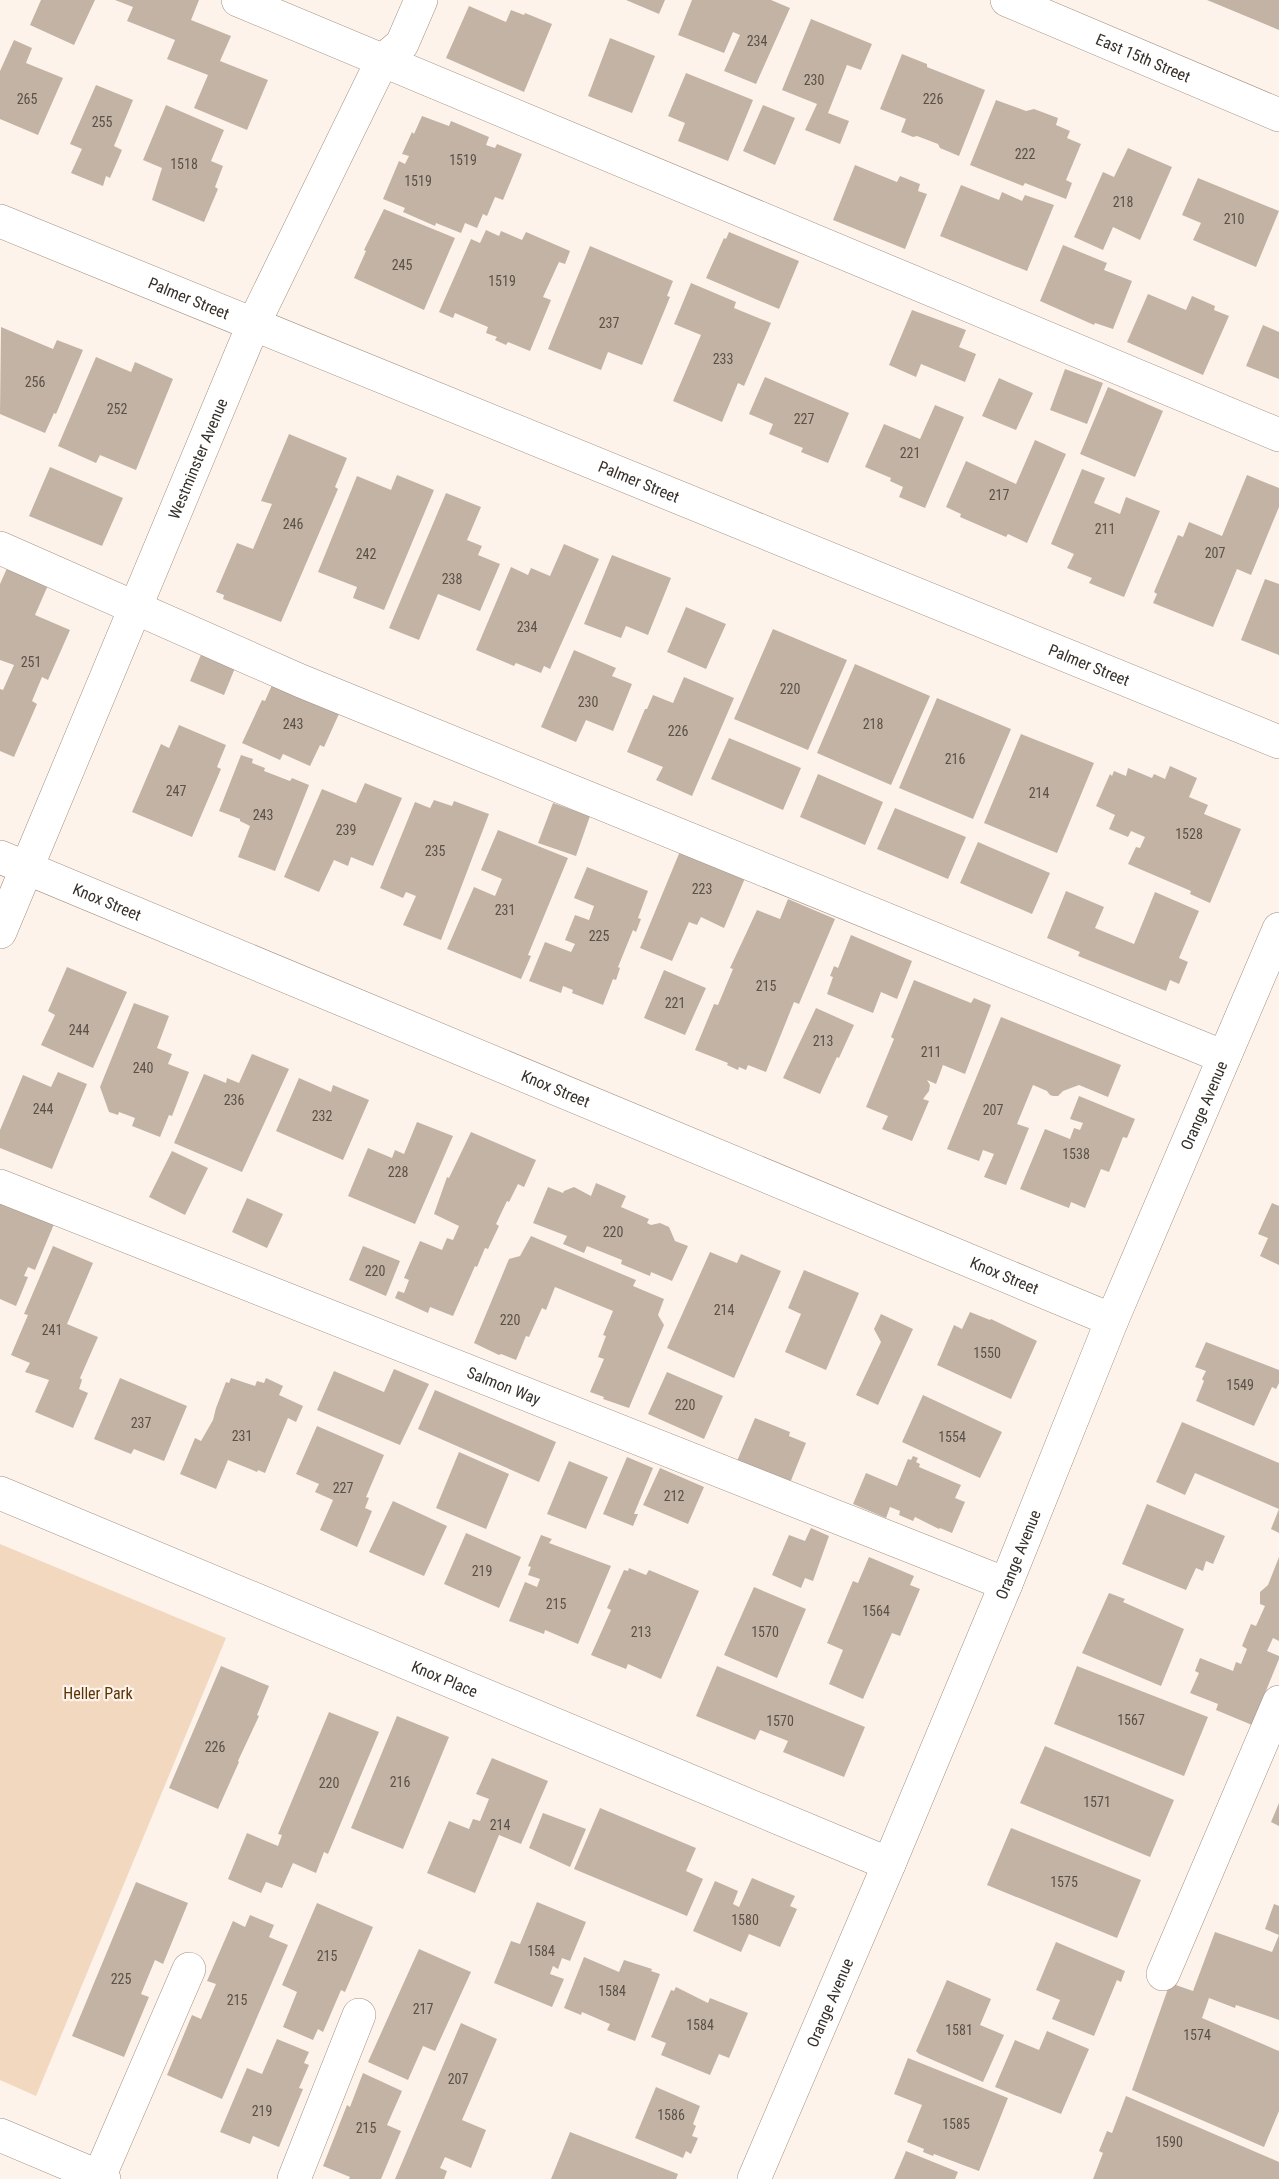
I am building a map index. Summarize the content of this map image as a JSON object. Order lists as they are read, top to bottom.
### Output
{
  "streets": {
    "street": [
      "East 15th Street",
      "Palmer Street",
      "Westminster Avenue",
      "Knox Street",
      "Orange Avenue",
      "Salmon Way",
      "Knox Place"
    ]
  },
  "crossings": [
    ["Palmer Street", "Westminster Avenue"],
    ["Westminster Avenue", "Knox Street"],
    ["Knox Street", "Orange Avenue"],
    ["Orange Avenue", "Salmon Way"],
    ["Orange Avenue", "Knox Place"]
  ],
  "parks": ["Heller Park"],
  "house_numbers": [
    "234",
    "230",
    "265",
    "226",
    "255",
    "222",
    "1519",
    "1518",
    "1519",
    "218",
    "210",
    "245",
    "1519",
    "237",
    "233",
    "256",
    "252",
    "227",
    "221",
    "217",
    "246",
    "211",
    "207",
    "242",
    "238",
    "234",
    "251",
    "220",
    "230",
    "243",
    "218",
    "226",
    "216",
    "247",
    "214",
    "243",
    "239",
    "1528",
    "235",
    "223",
    "231",
    "225",
    "215",
    "221",
    "244",
    "213",
    "211",
    "240",
    "236",
    "244",
    "207",
    "232",
    "1538",
    "228",
    "220",
    "220",
    "214",
    "220",
    "241",
    "1550",
    "1549",
    "220",
    "237",
    "231",
    "1554",
    "227",
    "212",
    "219",
    "215",
    "1564",
    "213",
    "1570",
    "1567",
    "1570",
    "226",
    "216",
    "220",
    "1571",
    "214",
    "1575",
    "1580",
    "1584",
    "215",
    "225",
    "1584",
    "215",
    "217",
    "1584",
    "1581",
    "1574",
    "207",
    "219",
    "1586",
    "1585",
    "215",
    "1590"
  ]
}
